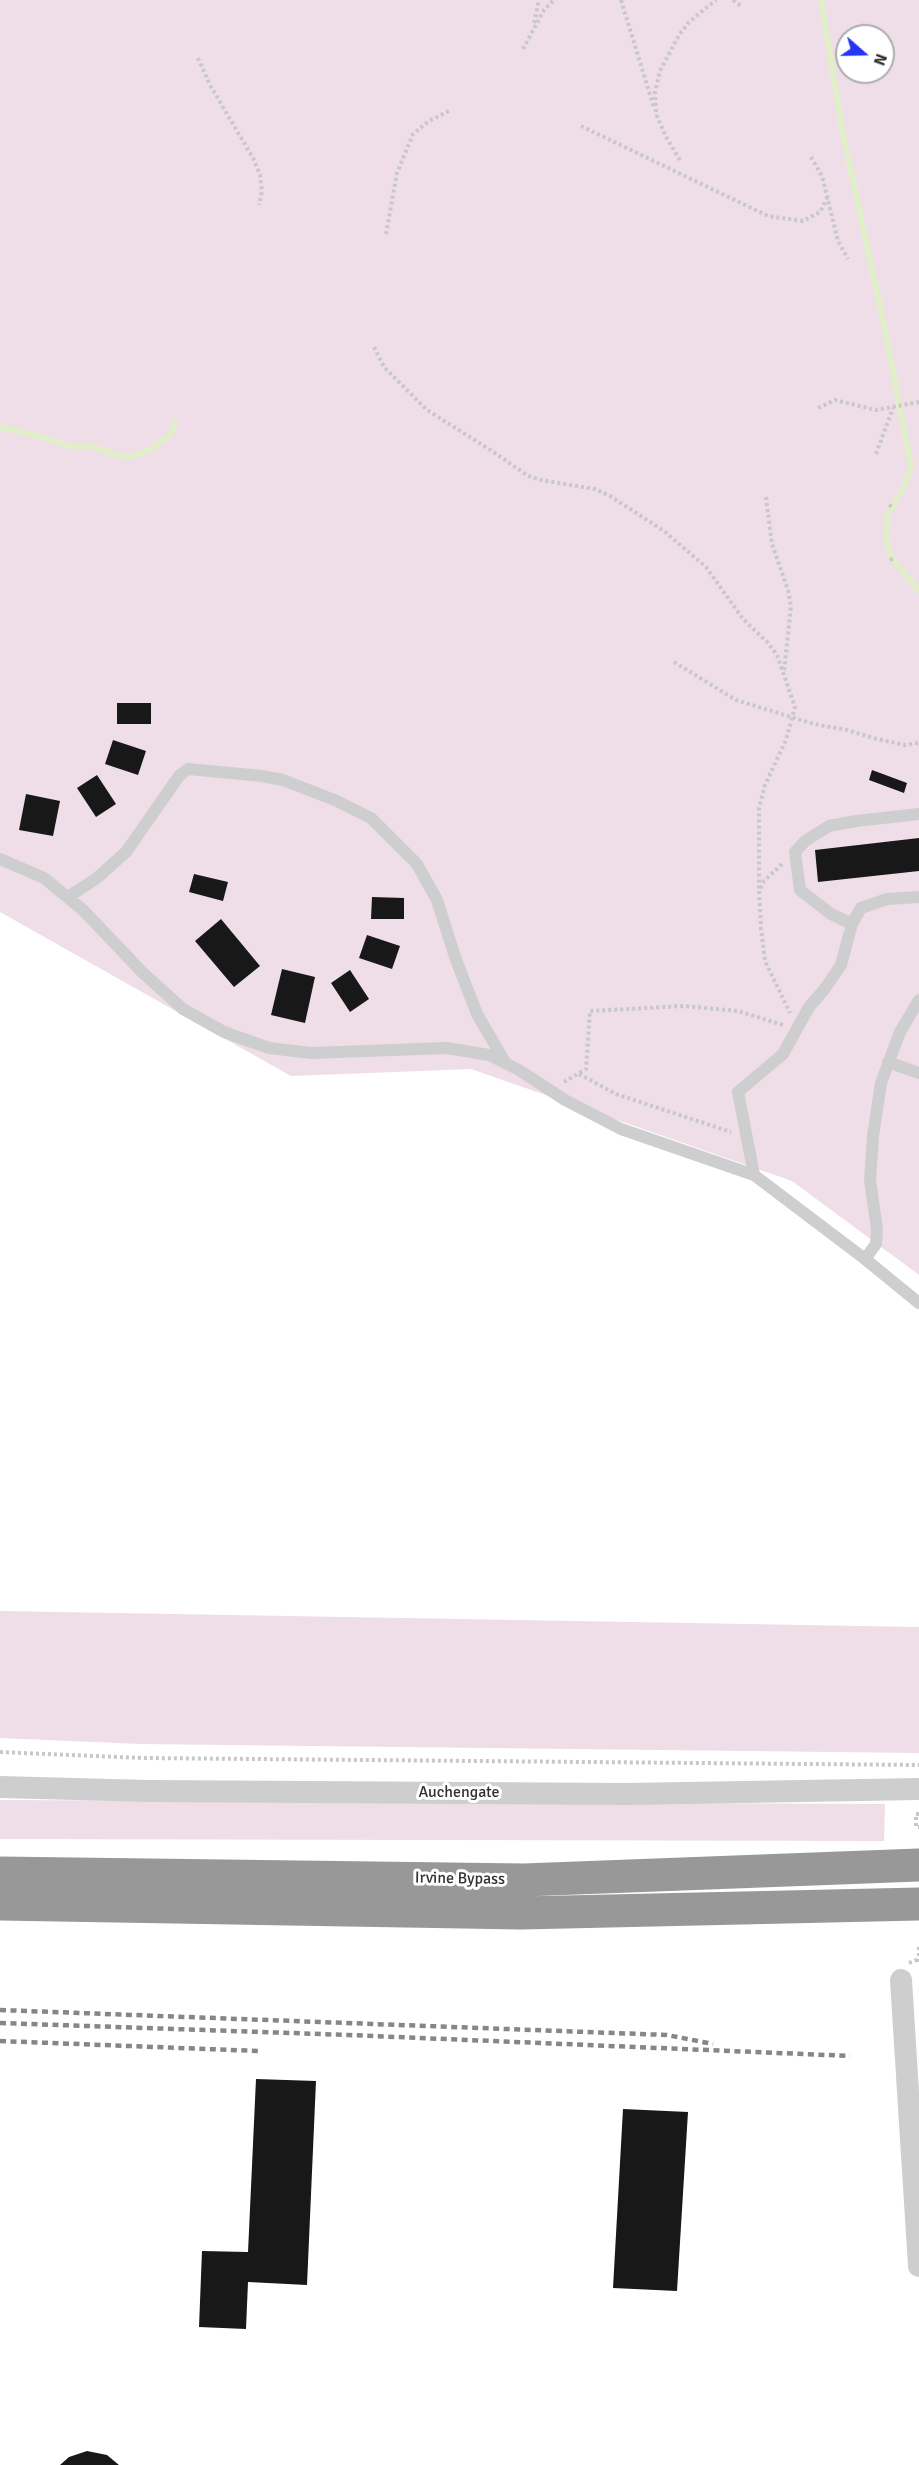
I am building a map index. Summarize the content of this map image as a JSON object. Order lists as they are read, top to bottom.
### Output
{
  "streets": {
    "highway": ["Irvine Bypass"],
    "street": ["Auchengate"]
  },
  "north": "right"
}
